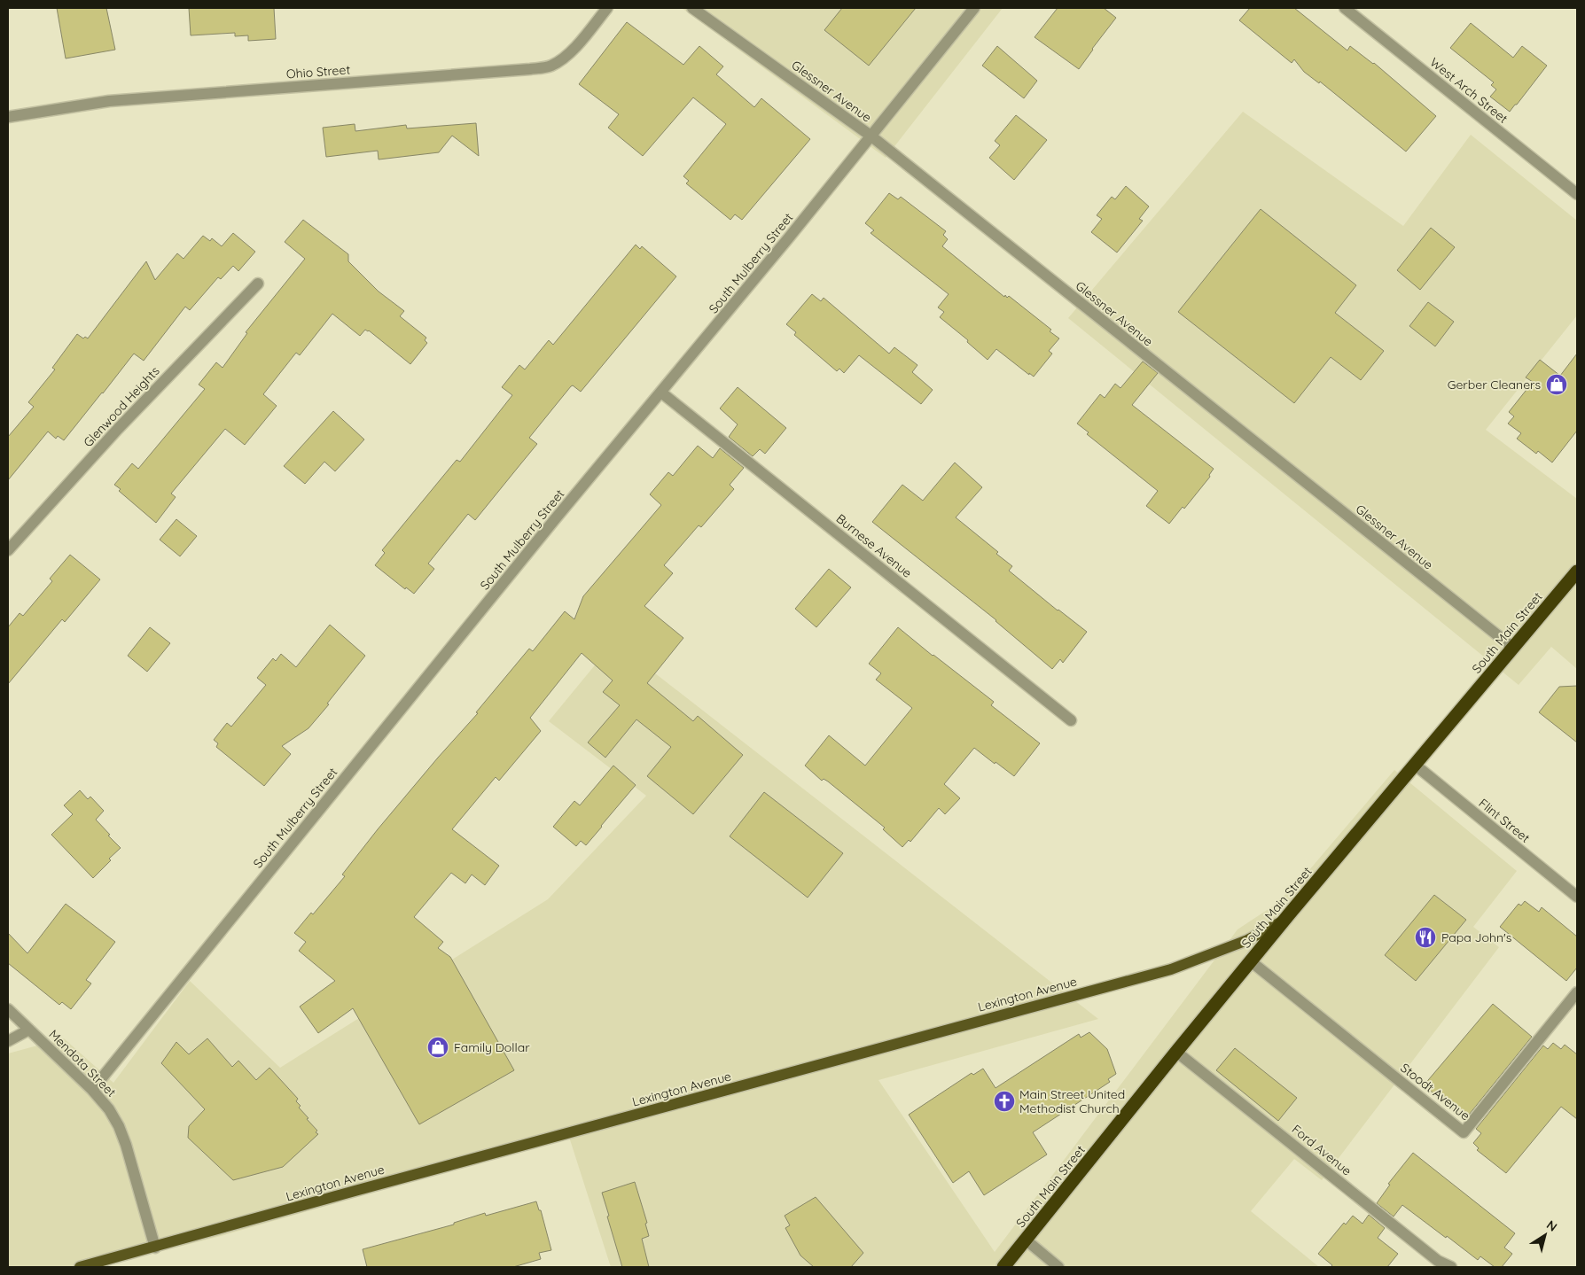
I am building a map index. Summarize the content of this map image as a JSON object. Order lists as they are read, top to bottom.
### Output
{
  "streets": {
    "highway": ["South Main Street"],
    "main road": ["Lexington Avenue"],
    "street": [
      "Ohio Street",
      "West Arch Street",
      "Glessner Avenue",
      "South Mulberry Street",
      "Glenwood Heights",
      "Burnese Avenue",
      "Flint Street",
      "Mendota Street",
      "Stoodt Avenue",
      "Ford Avenue"
    ]
  },
  "crossings": [
    ["Glessner Avenue", "South Mulberry Street"],
    ["Glessner Avenue", "South Main Street"],
    ["South Mulberry Street", "Burnese Avenue"],
    ["South Mulberry Street", "Mendota Street"],
    ["South Main Street", "Flint Street"],
    ["South Main Street", "Lexington Avenue"],
    ["South Main Street", "Stoodt Avenue"],
    ["South Main Street", "Ford Avenue"],
    ["Lexington Avenue", "Mendota Street"]
  ],
  "places": {
    "shop": ["Gerber Cleaners", "Family Dollar"],
    "restaurant": ["Papa John's"],
    "church": ["Main Street United Methodist Church"]
  },
  "north": "top right"
}
